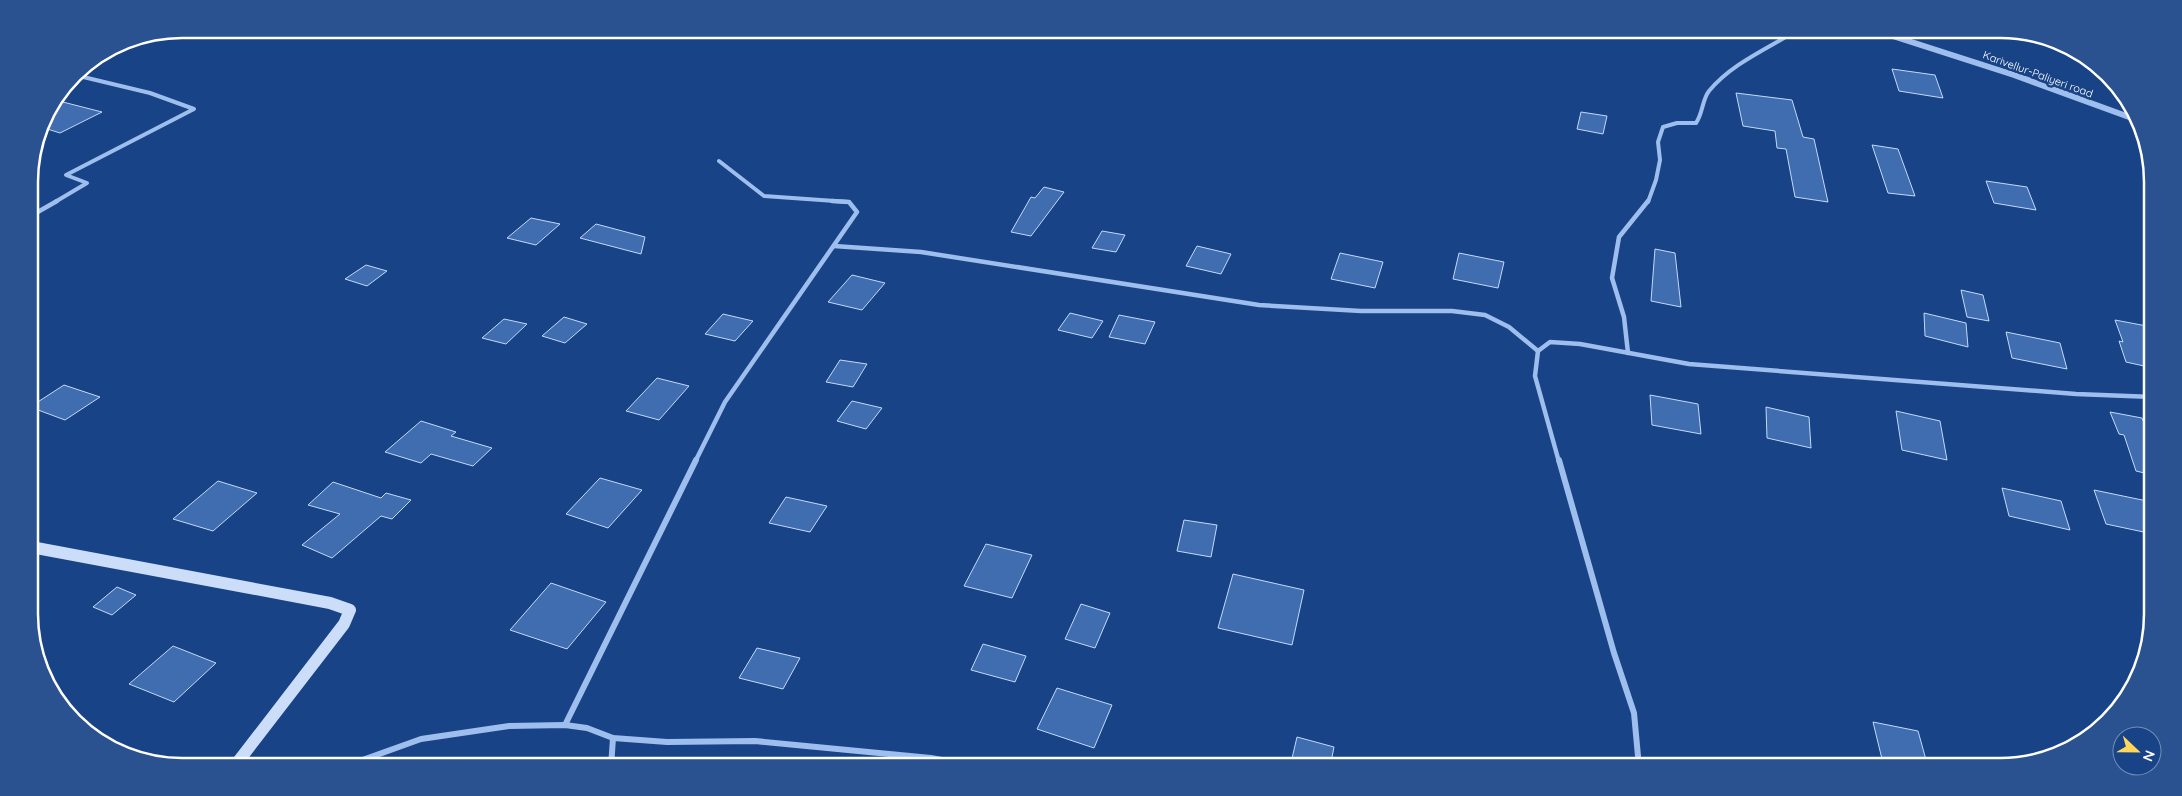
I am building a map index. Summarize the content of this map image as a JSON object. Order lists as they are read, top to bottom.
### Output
{
  "streets": {
    "street": ["Karivellur-Paliyeri road"]
  },
  "north": "right"
}
